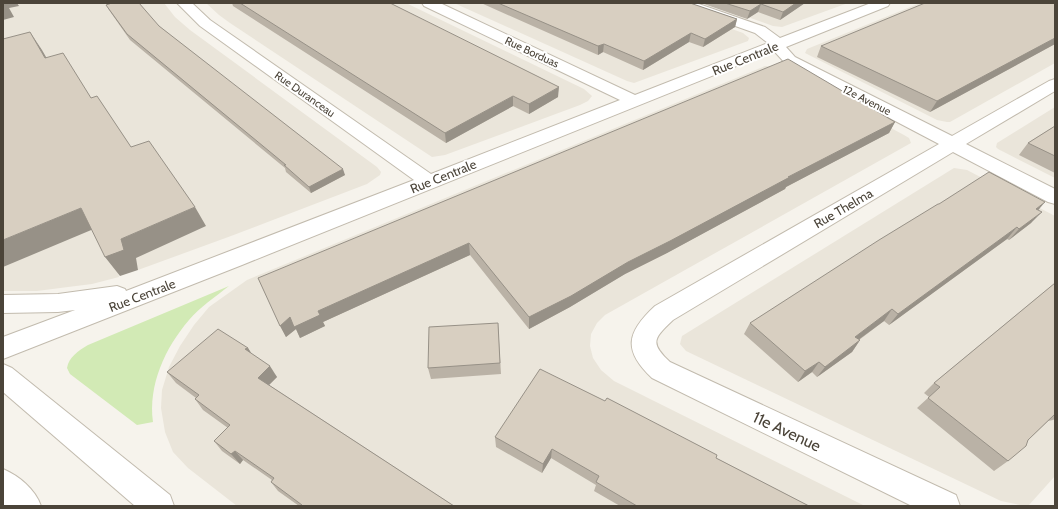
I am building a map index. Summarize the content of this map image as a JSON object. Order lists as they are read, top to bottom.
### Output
{
  "streets": {
    "street": [
      "Rue Borduas",
      "Rue Centrale",
      "Rue Duranceau",
      "12e Avenue",
      "Rue Thelma",
      "11e Avenue"
    ]
  },
  "crossings": [
    ["Rue Borduas", "Rue Centrale"],
    ["Rue Centrale", "Rue Duranceau"],
    ["Rue Centrale", "12e Avenue"],
    ["12e Avenue", "Rue Thelma"],
    ["Rue Thelma", "11e Avenue"]
  ]
}
